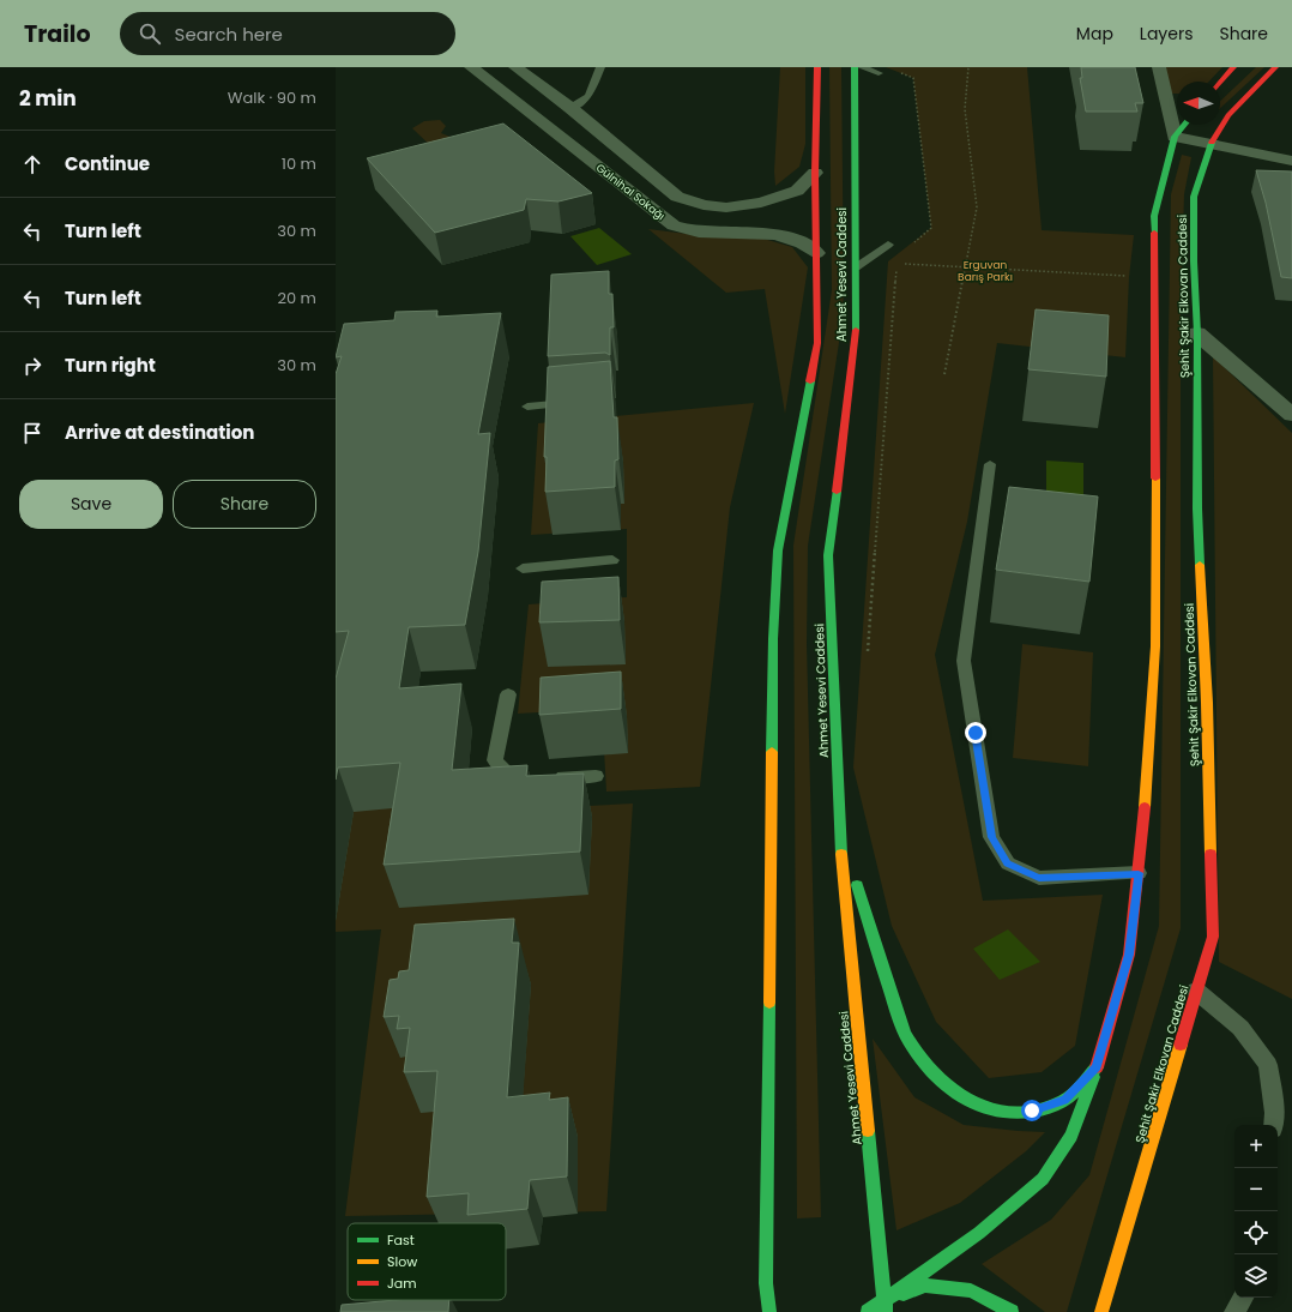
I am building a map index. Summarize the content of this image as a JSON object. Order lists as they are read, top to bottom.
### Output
{
  "streets": {
    "main road": ["Ahmet Yesevi Caddesi", "Şehit Şakir Elkovan Caddesi"],
    "street": ["Gülnihal Sokağı"]
  },
  "crossings": [
    ["Gülnihal Sokağı", "Ahmet Yesevi Caddesi"]
  ],
  "parks": ["Erguvan Barış Parkı"],
  "legend": ["Fast", "Slow", "Jam"],
  "north": "left",
  "page": {
    "header": "Trailo",
    "search": "Search here",
    "nav": ["Map", "Layers", "Share"],
    "heading": ["2 min", "Walk · 90 m"],
    "list": [
      ["Continue", "10 m"],
      ["Turn left", "30 m"],
      ["Turn left", "20 m"],
      ["Turn right", "30 m"],
      "Arrive at destination"
    ],
    "buttons": ["Save", "Share"],
    "map_buttons": ["+", "−"]
  }
}
